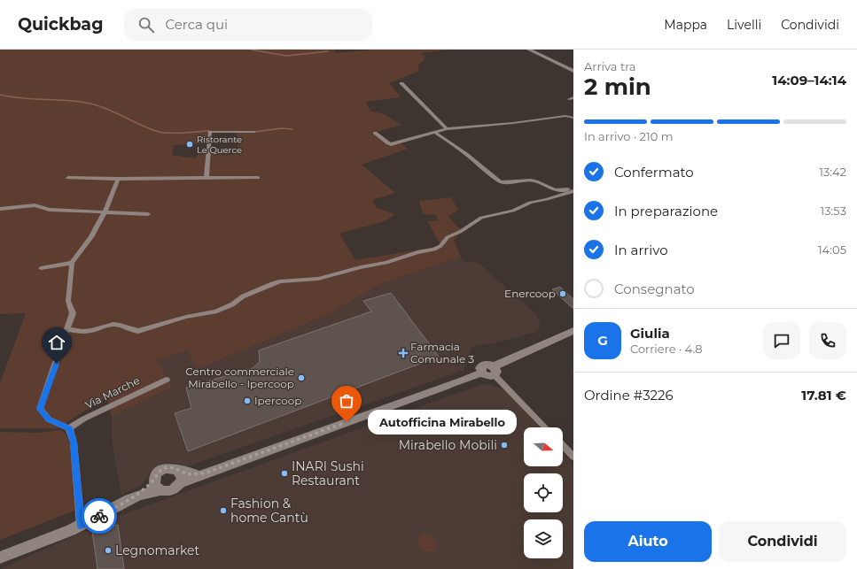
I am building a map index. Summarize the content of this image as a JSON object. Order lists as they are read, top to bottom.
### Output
{
  "streets": {
    "street": ["Via Marche"]
  },
  "places": {
    "other": [
      "Ristorante Le Querce",
      "Enercoop",
      "Centro commerciale Mirabello - Ipercoop",
      "Ipercoop",
      "Autofficina Mirabello",
      "Mirabello Mobili",
      "INARI Sushi Restaurant",
      "Fashion & home Cantù",
      "Legnomarket"
    ],
    "health": ["Farmacia Comunale 3"]
  },
  "north": "right",
  "page": {
    "header": "Quickbag",
    "search": "Cerca qui",
    "nav": ["Mappa", "Livelli", "Condividi"],
    "heading": ["2 min", "Arriva tra", "14:09–14:14"],
    "panel": [
      "Giulia",
      "Corriere · 4.8",
      "Ordine #3226",
      "17.81 €"
    ],
    "bar": "In arrivo · 210 m",
    "list": [
      ["Confermato", "13:42"],
      ["In preparazione", "13:53"],
      ["In arrivo", "14:05"],
      "Consegnato"
    ],
    "round": "G",
    "bubble": "Autofficina Mirabello",
    "buttons": ["Aiuto", "Condividi"]
  }
}
